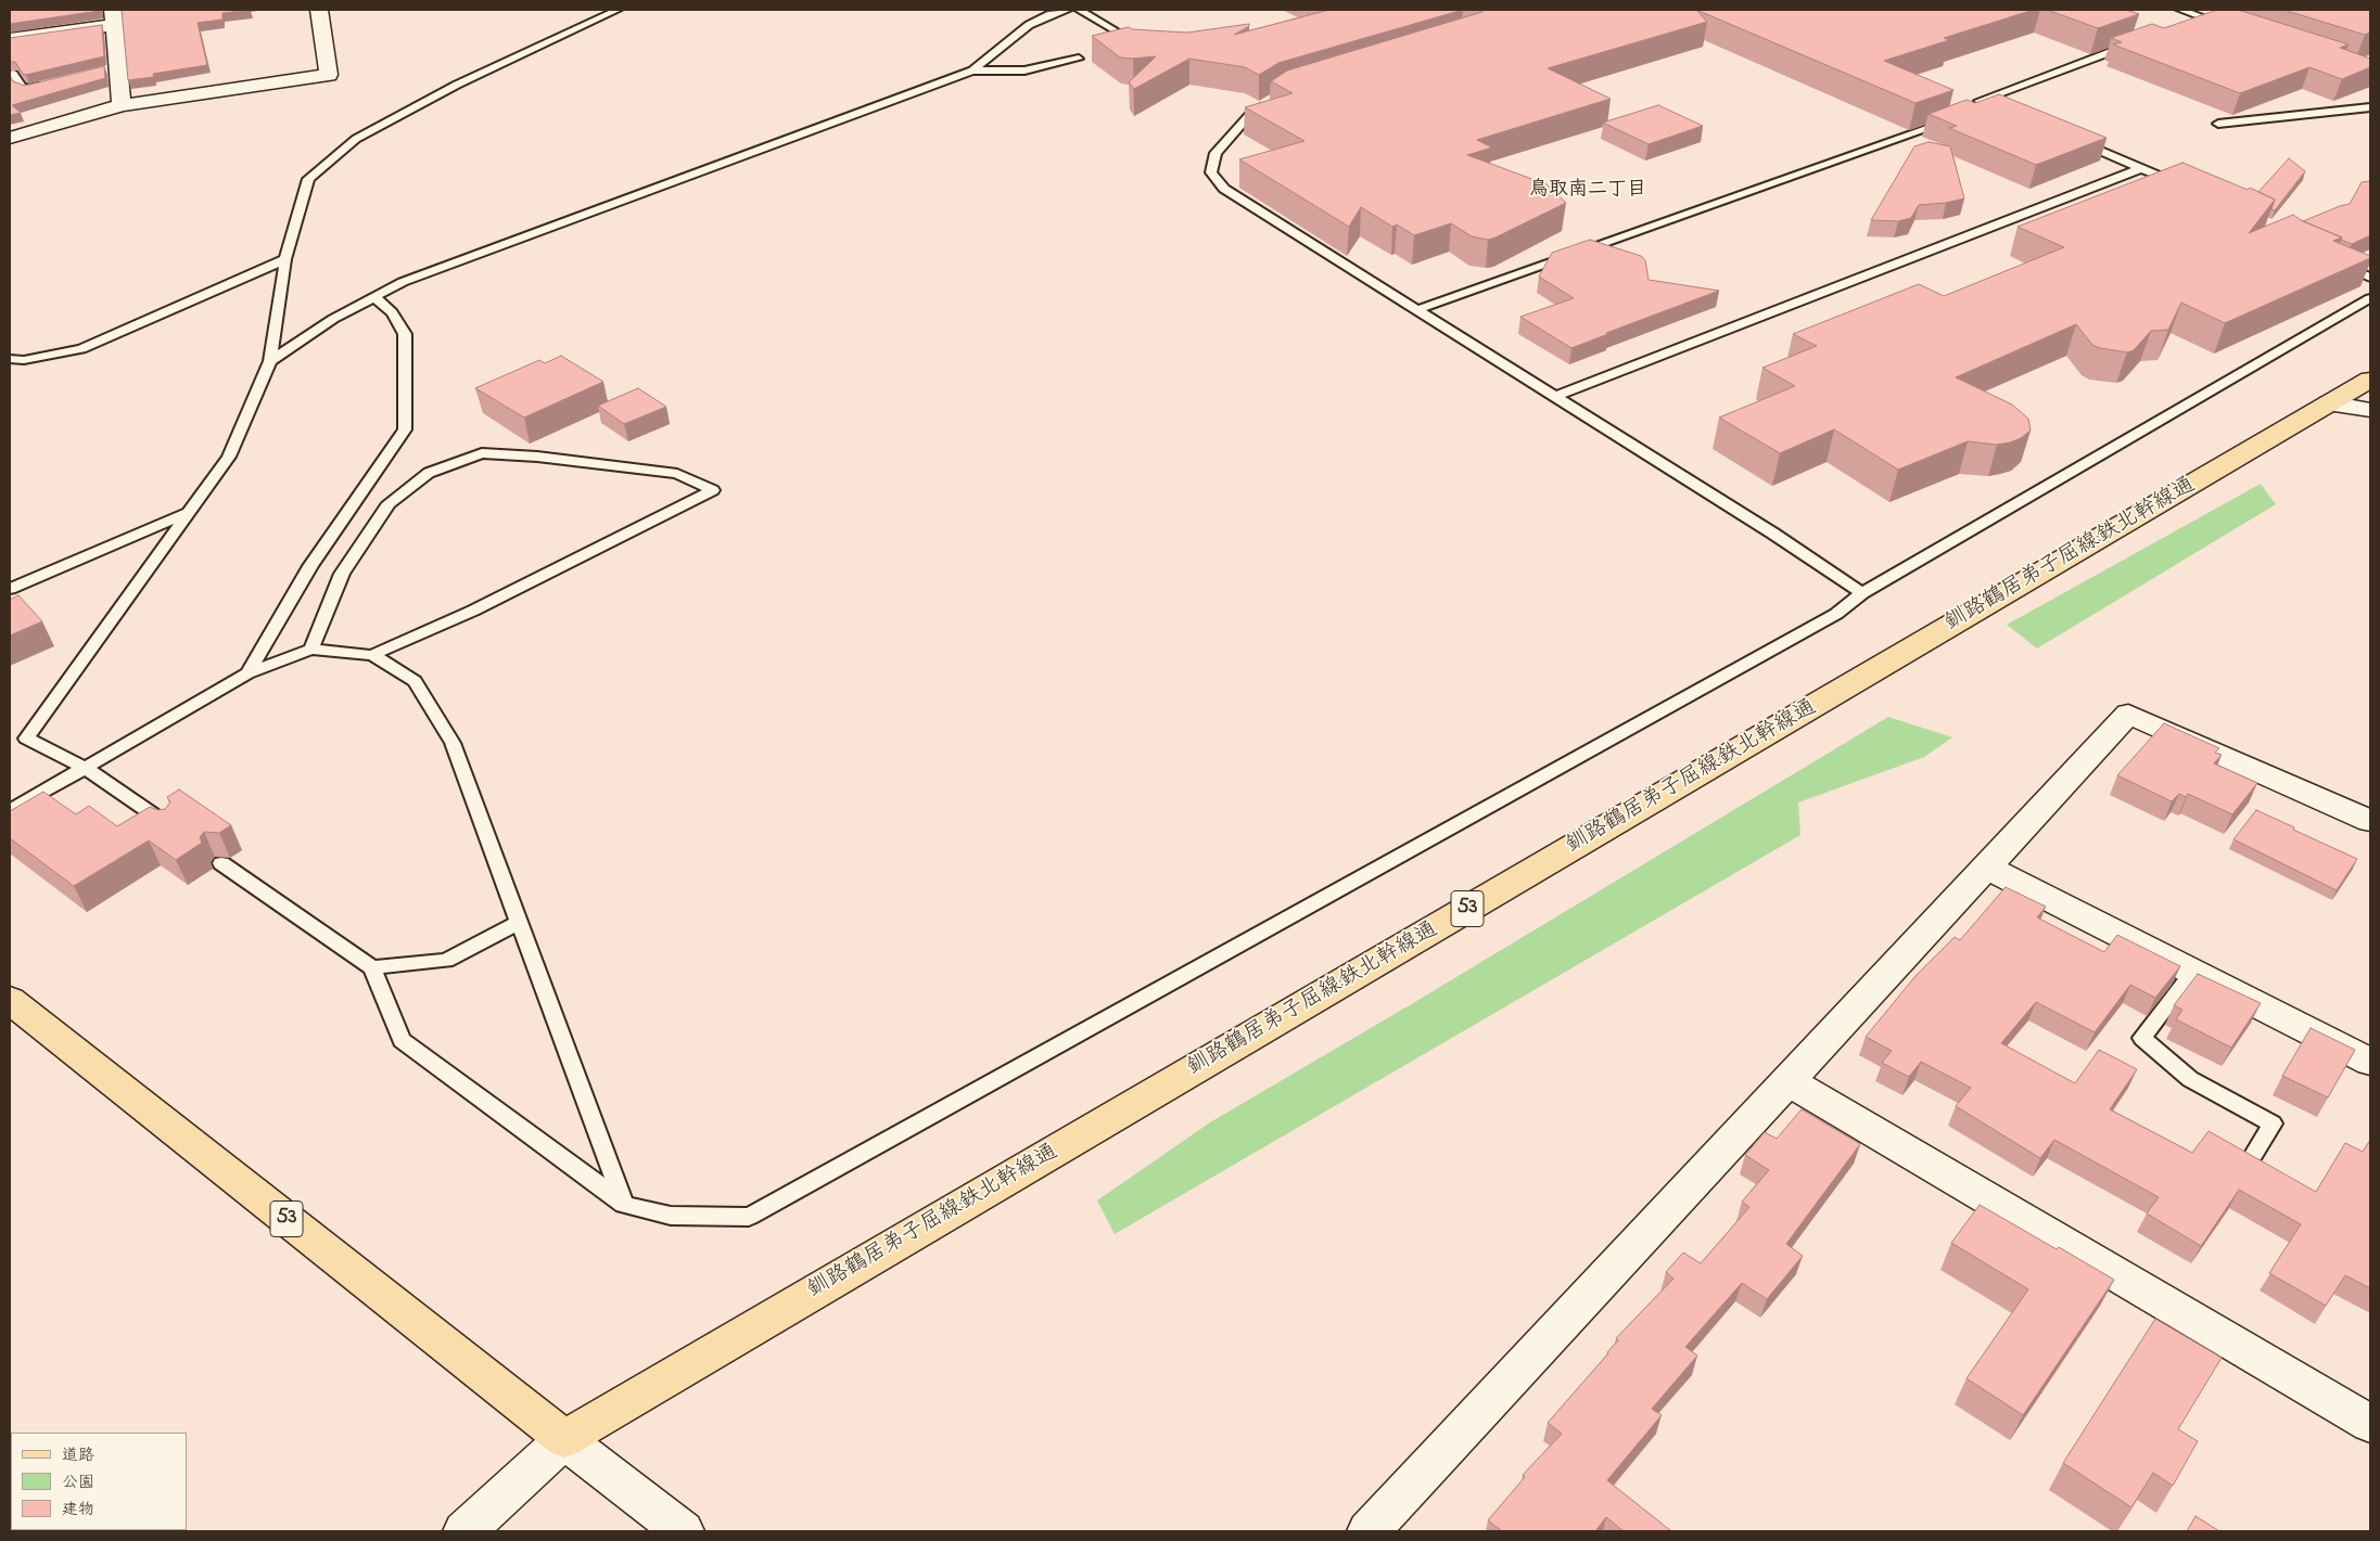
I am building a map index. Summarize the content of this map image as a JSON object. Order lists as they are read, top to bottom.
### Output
{
  "streets": {
    "main road": ["釧路鶴居弟子屈線:鉄北幹線通", "53"]
  },
  "crossings": [
    ["釧路鶴居弟子屈線:鉄北幹線通", "53"]
  ],
  "districts": ["鳥取南二丁目"],
  "legend": ["道路", "公園", "建物"]
}
